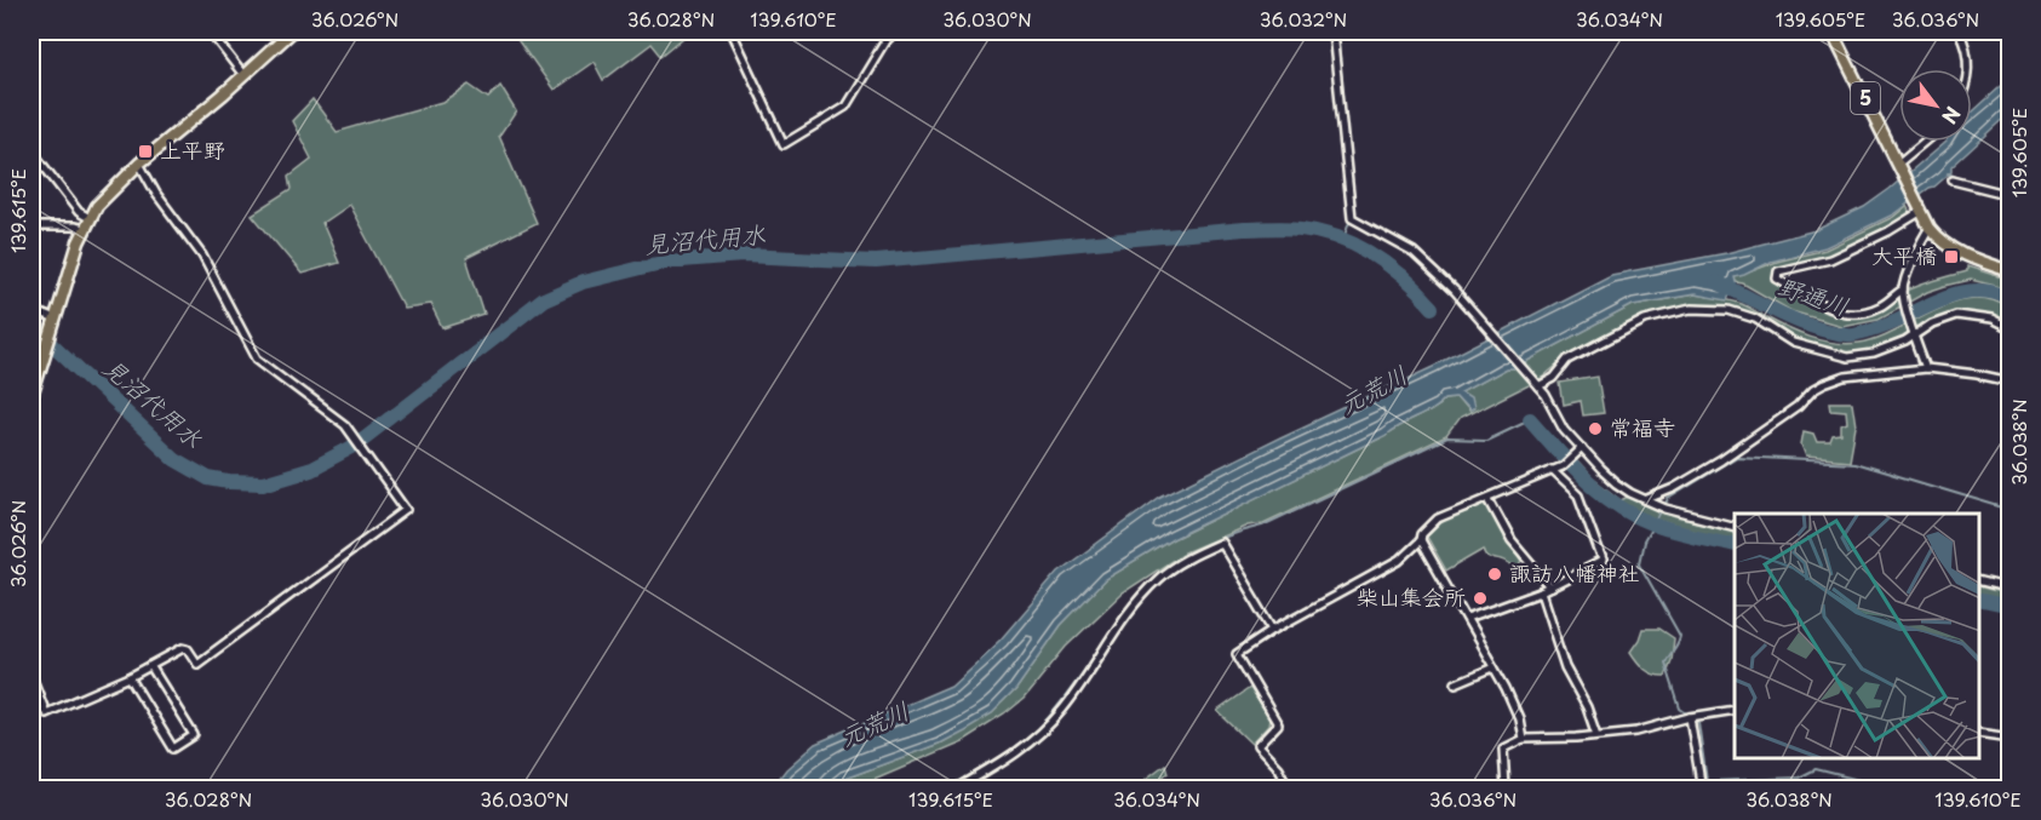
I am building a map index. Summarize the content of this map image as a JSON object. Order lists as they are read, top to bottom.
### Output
{
  "streets": {
    "main road": ["5"]
  },
  "water": ["見沼代用水", "野通川", "元荒川"],
  "places": {
    "transit": ["上平野", "大平橋"],
    "other": ["常福寺", "諏訪八幡神社", "柴山集会所"]
  },
  "north": "bottom right",
  "coordinates": [
    "36.026°N",
    "36.028°N",
    "139.610°E",
    "36.030°N",
    "36.032°N",
    "36.034°N",
    "139.605°E",
    "36.036°N",
    "139.615°E",
    "36.038°N"
  ]
}
